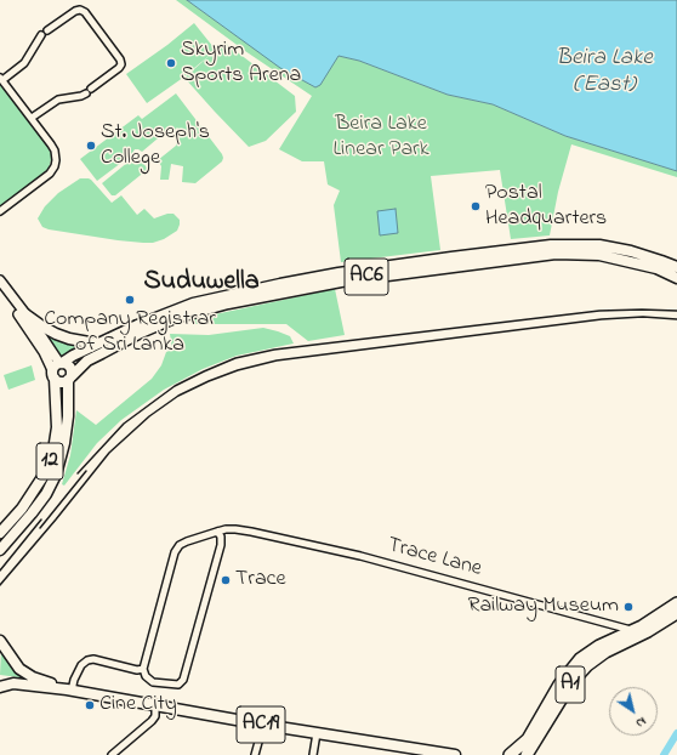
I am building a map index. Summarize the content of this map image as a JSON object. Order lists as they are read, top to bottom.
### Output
{
  "streets": {
    "highway": ["A1"],
    "main road": ["AC6", "12", "AC19"],
    "street": ["Trace Lane"]
  },
  "crossings": [
    ["AC6", "12"],
    ["Trace Lane", "A1"]
  ],
  "districts": ["Suduwella"],
  "water": ["Beira Lake (East)"],
  "parks": ["Beira Lake Linear Park"],
  "places": [
    "Skyrim Sports Arena",
    "St. Joseph's College",
    "Postal Headquarters",
    "Company Registrar of Sri Lanka",
    "Trace",
    "Railway Museum",
    "Cine City"
  ],
  "north": "bottom right"
}
